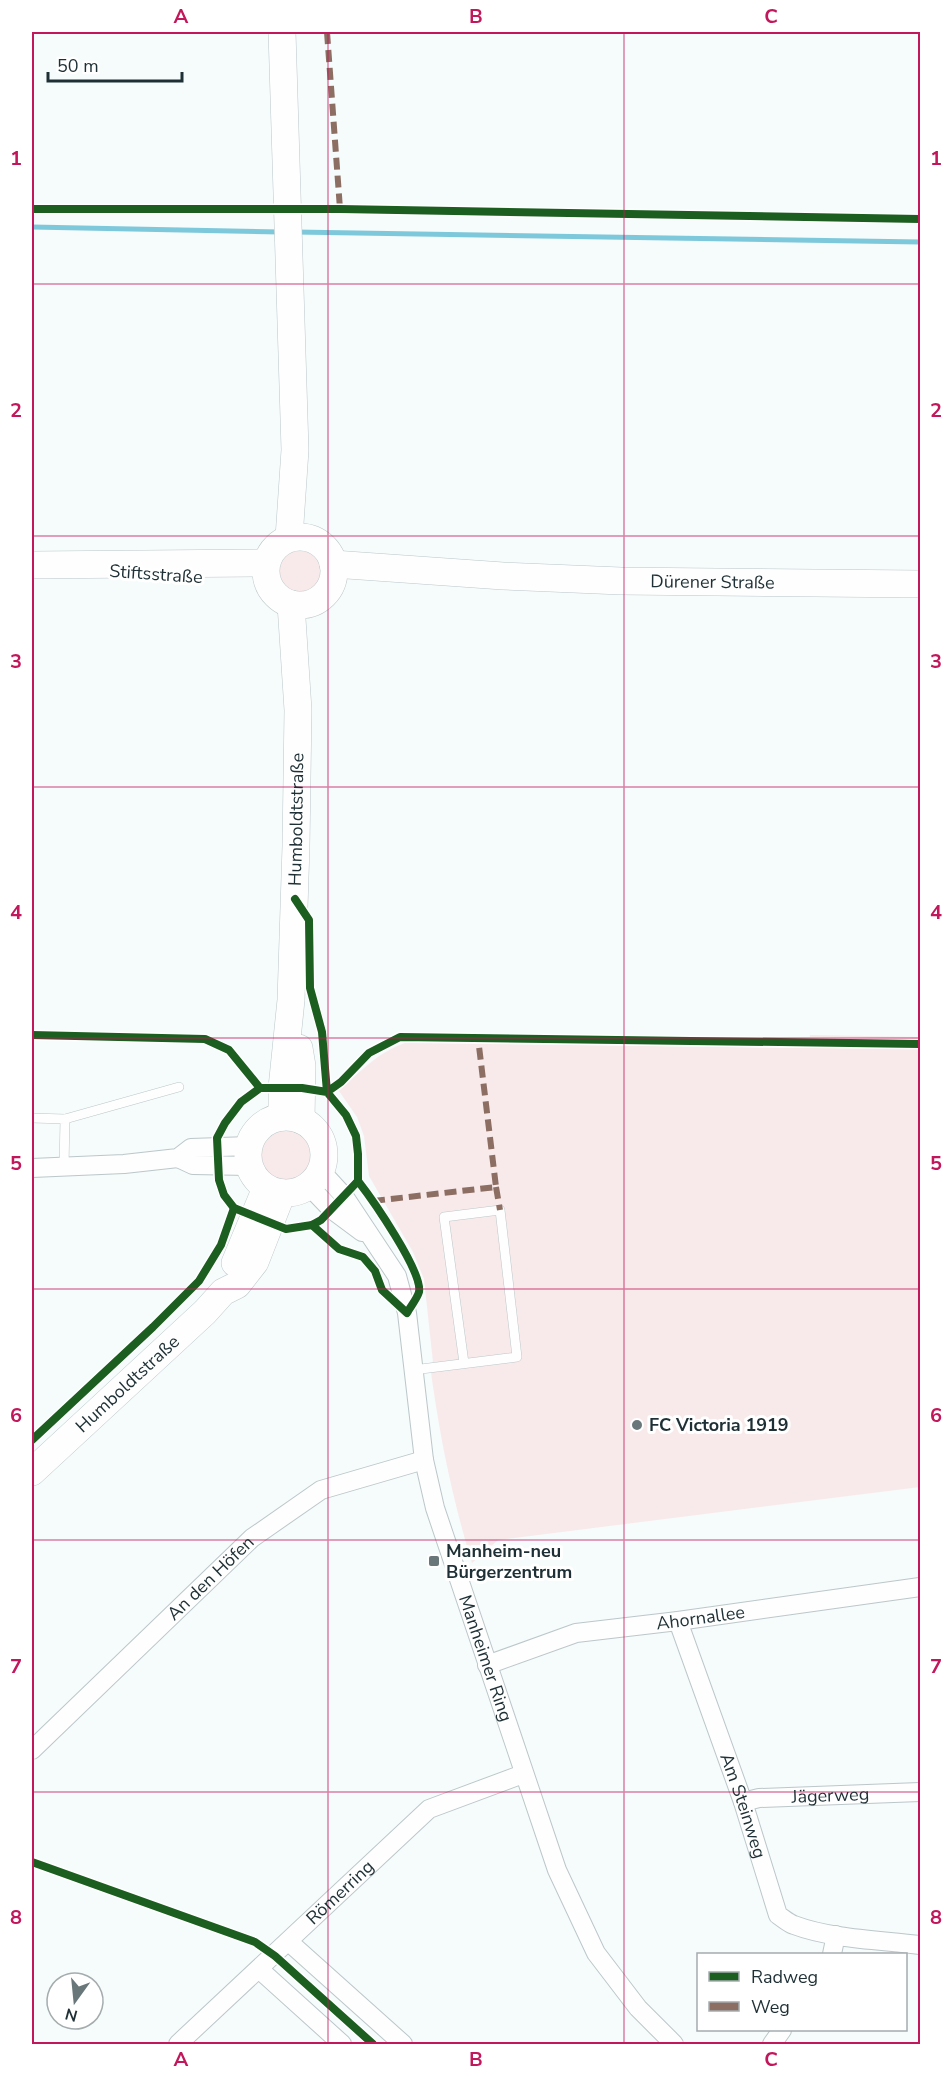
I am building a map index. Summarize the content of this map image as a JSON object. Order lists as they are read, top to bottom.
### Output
{
  "streets": {
    "street": [
      "Stiftsstraße",
      "Dürener Straße",
      "Humboldtstraße",
      "An den Höfen",
      "Ahornallee",
      "Manheimer Ring",
      "Jägerweg",
      "Am Steinweg",
      "Römerring"
    ]
  },
  "crossings": [
    ["Stiftsstraße", "Dürener Straße"],
    ["Stiftsstraße", "Humboldtstraße"],
    ["Dürener Straße", "Humboldtstraße"],
    ["Humboldtstraße", "Manheimer Ring"],
    ["An den Höfen", "Manheimer Ring"],
    ["Ahornallee", "Manheimer Ring"],
    ["Ahornallee", "Am Steinweg"],
    ["Manheimer Ring", "Römerring"],
    ["Jägerweg", "Am Steinweg"]
  ],
  "places": {
    "other": ["FC Victoria 1919"],
    "transit": ["Manheim-neu Bürgerzentrum"]
  },
  "legend": ["Radweg", "Weg"],
  "scale_bar": "50 m",
  "north": "bottom",
  "grid": {
    "columns": ["A", "B", "C"],
    "rows": [
      "1",
      "2",
      "3",
      "4",
      "5",
      "6",
      "7",
      "8"
    ]
  }
}
